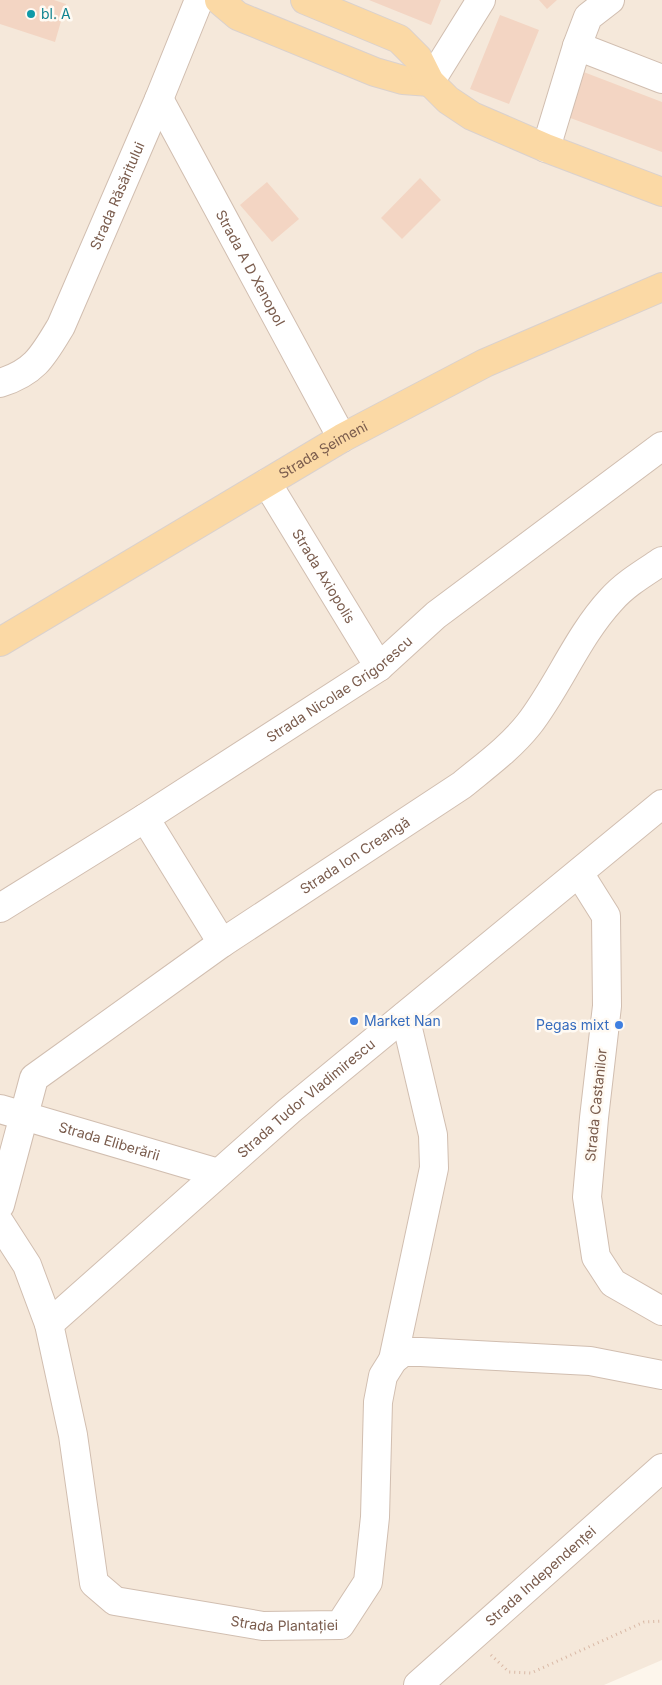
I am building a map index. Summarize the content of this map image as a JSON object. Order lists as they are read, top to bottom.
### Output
{
  "streets": {
    "main road": ["Strada Șeimeni"],
    "street": [
      "Strada Răsăritului",
      "Strada A D Xenopol",
      "Strada Axiopolis",
      "Strada Nicolae Grigorescu",
      "Strada Ion Creangă",
      "Strada Tudor Vladimirescu",
      "Strada Castanilor",
      "Strada Eliberării",
      "Strada Independenței",
      "Strada Plantației"
    ]
  },
  "crossings": [
    ["Strada Răsăritului", "Strada A D Xenopol"],
    ["Strada A D Xenopol", "Strada Șeimeni"],
    ["Strada Șeimeni", "Strada Axiopolis"],
    ["Strada Axiopolis", "Strada Nicolae Grigorescu"],
    ["Strada Ion Creangă", "Strada Eliberării"],
    ["Strada Tudor Vladimirescu", "Strada Castanilor"],
    ["Strada Tudor Vladimirescu", "Strada Eliberării"],
    ["Strada Tudor Vladimirescu", "Strada Plantației"]
  ],
  "places": ["bl. A", "Market Nan", "Pegas mixt"]
}
